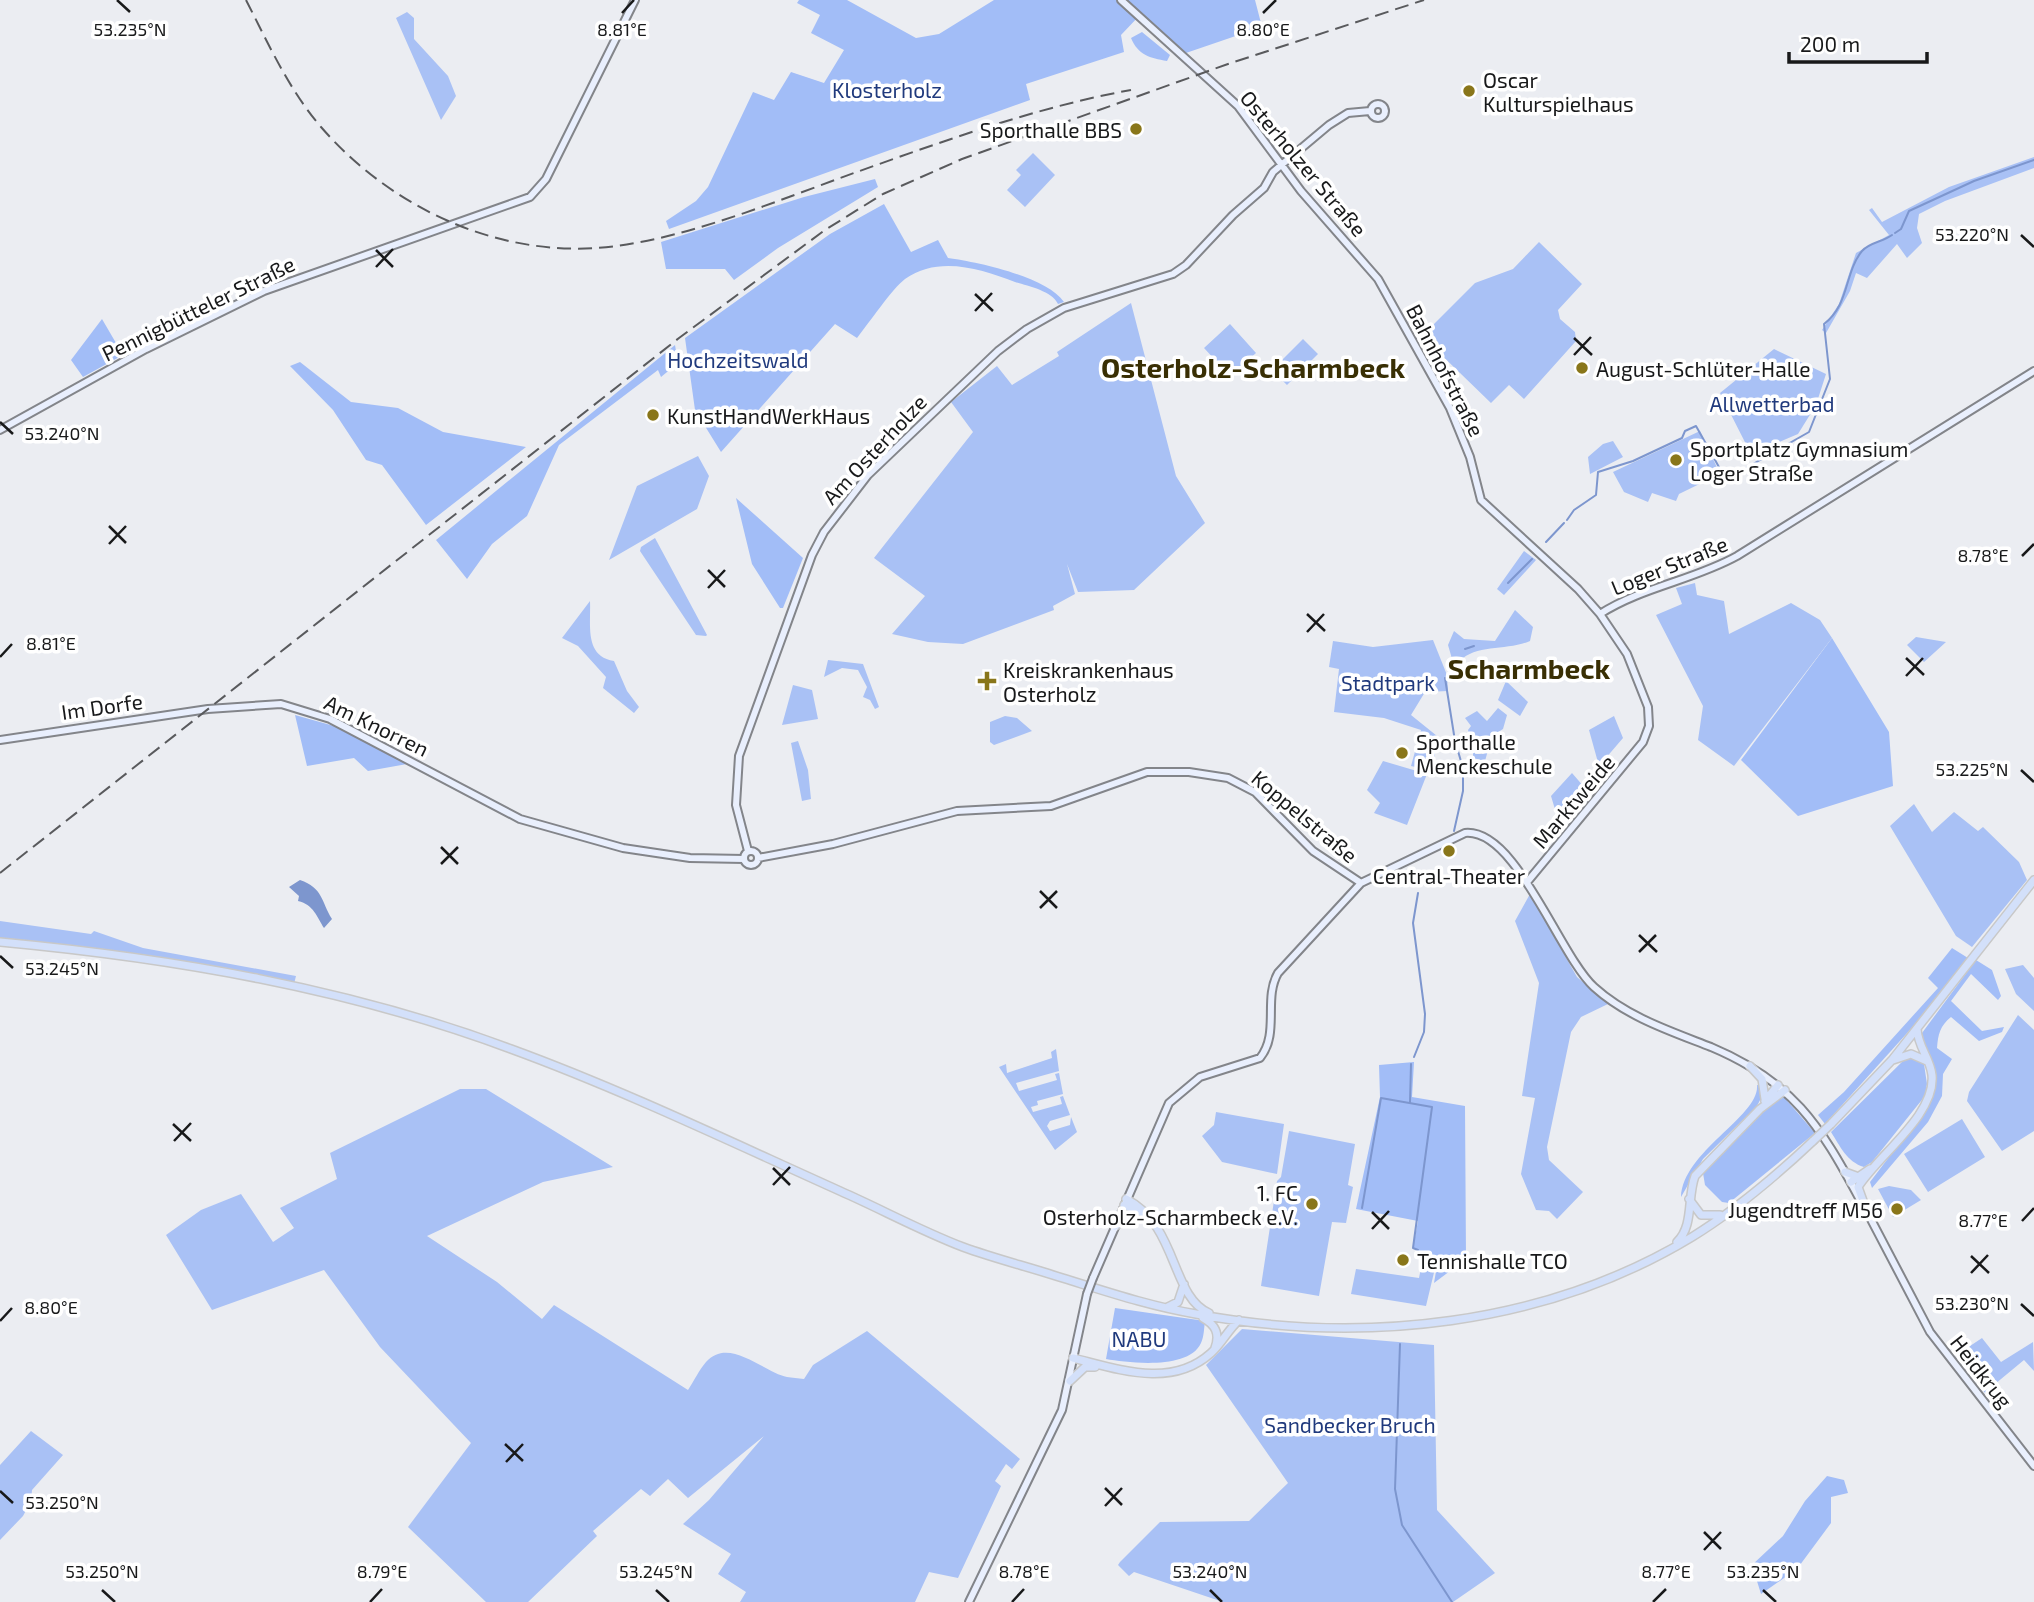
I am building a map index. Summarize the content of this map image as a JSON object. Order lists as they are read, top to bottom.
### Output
{
  "streets": {
    "street": [
      "Osterholzer Straße",
      "Pennigbütteler Straße",
      "Bahnhofstraße",
      "Am Osterholze",
      "Loger Straße",
      "Im Dorfe",
      "Am Knorren",
      "Marktweide",
      "Koppelstraße",
      "Heidkrug"
    ]
  },
  "crossings": [
    ["Osterholzer Straße", "Bahnhofstraße"],
    ["Osterholzer Straße", "Am Osterholze"],
    ["Bahnhofstraße", "Loger Straße"],
    ["Bahnhofstraße", "Marktweide"],
    ["Im Dorfe", "Am Knorren"],
    ["Am Knorren", "Koppelstraße"]
  ],
  "districts": ["Osterholz-Scharmbeck", "Scharmbeck"],
  "parks": [
    "Klosterholz",
    "Hochzeitswald",
    "Allwetterbad",
    "Stadtpark",
    "NABU",
    "Sandbecker Bruch"
  ],
  "places": {
    "other": [
      "Oscar Kulturspielhaus",
      "Sporthalle BBS",
      "August-Schlüter-Halle",
      "KunstHandWerkHaus",
      "Sportplatz Gymnasium Loger Straße",
      "Sporthalle Menckeschule",
      "Central-Theater",
      "1. FC Osterholz-Scharmbeck e.V.",
      "Jugendtreff M56",
      "Tennishalle TCO"
    ],
    "health": ["Kreiskrankenhaus Osterholz"]
  },
  "scale_bar": "200 m",
  "coordinates": [
    "53.235°N",
    "8.81°E",
    "8.80°E",
    "53.220°N",
    "53.240°N",
    "8.78°E",
    "53.225°N",
    "53.245°N",
    "8.77°E",
    "53.230°N",
    "53.250°N",
    "8.79°E"
  ]
}
